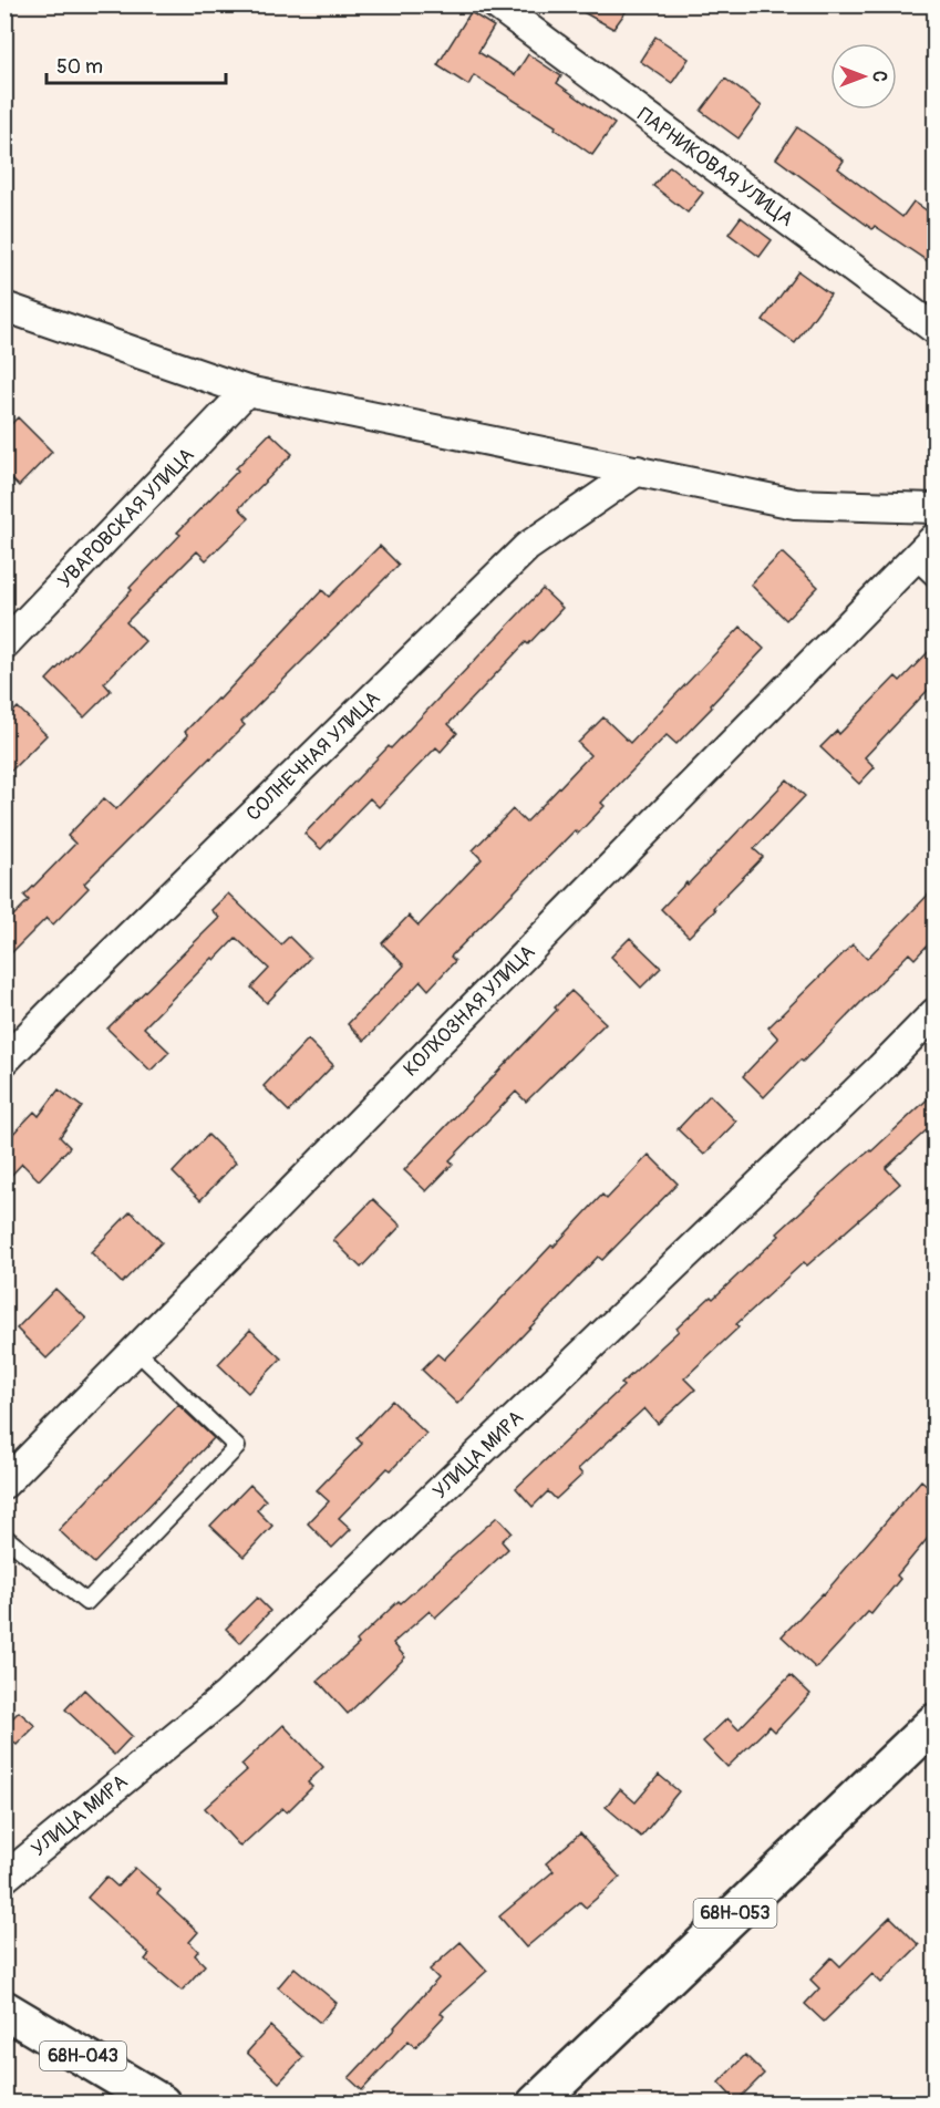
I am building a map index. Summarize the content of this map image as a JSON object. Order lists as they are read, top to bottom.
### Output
{
  "streets": {
    "main road": ["68Н-053", "68Н-043"],
    "street": [
      "ПАРНИКОВАЯ УЛИЦА",
      "УВАРОВСКАЯ УЛИЦА",
      "СОЛНЕЧНАЯ УЛИЦА",
      "КОЛХОЗНАЯ УЛИЦА",
      "УЛИЦА МИРА"
    ]
  },
  "scale_bar": "50 m",
  "north": "right"
}
